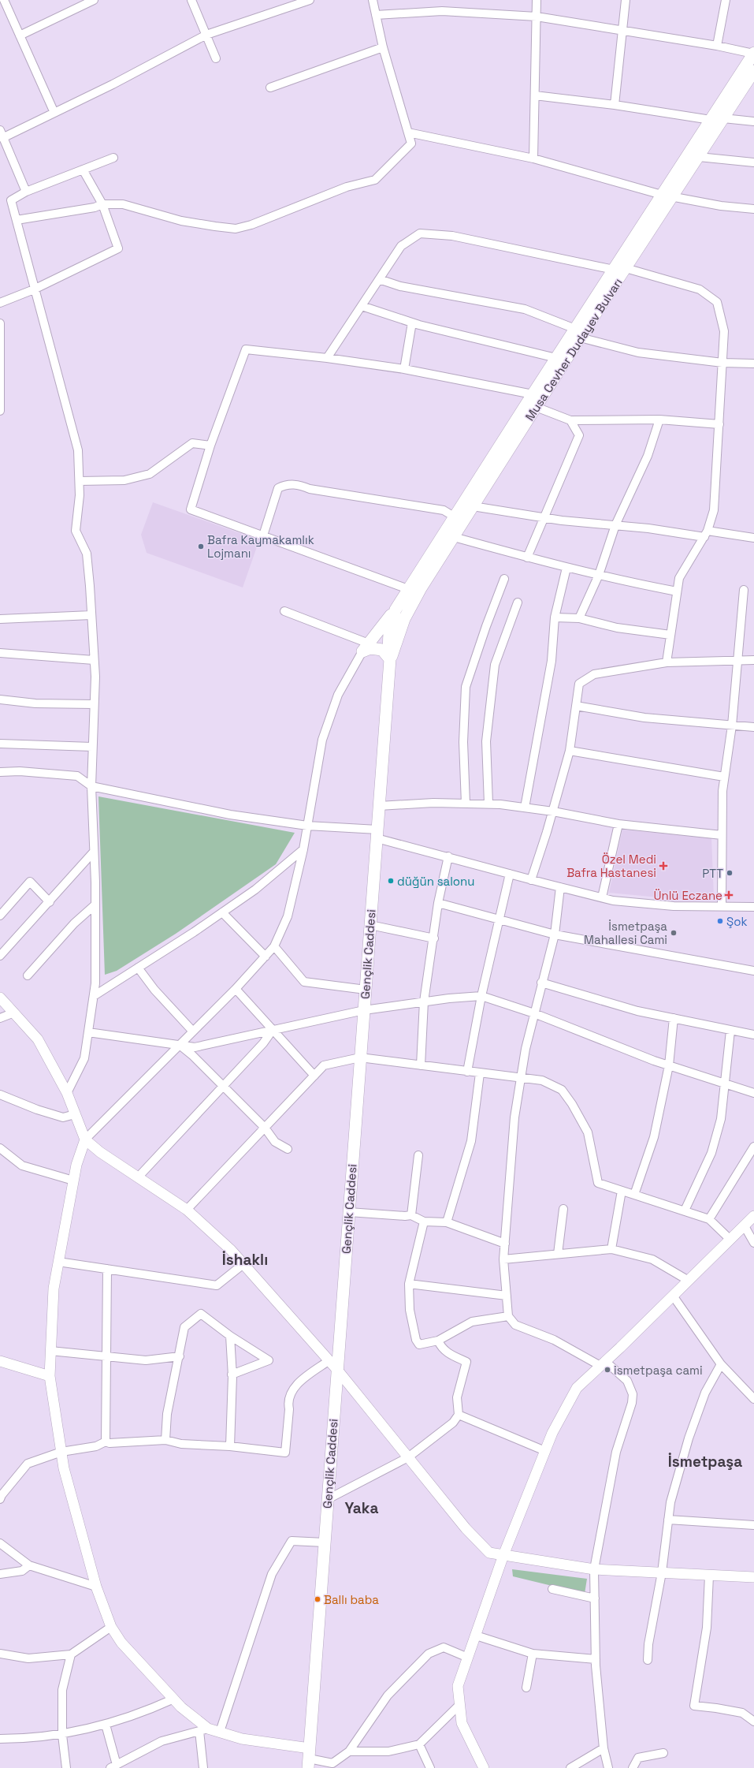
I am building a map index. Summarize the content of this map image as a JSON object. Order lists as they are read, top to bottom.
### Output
{
  "streets": {
    "main road": ["Musa Cevher Dudayev Bulvarı", "Gençlik Caddesi"]
  },
  "crossings": [
    ["Musa Cevher Dudayev Bulvarı", "Gençlik Caddesi"]
  ],
  "districts": ["İshaklı", "İsmetpaşa", "Yaka"],
  "places": {
    "other": [
      "Bafra Kaymakamlık Lojmanı",
      "PTT",
      "düğün salonu",
      "Şok",
      "İsmetpaşa Mahallesi Cami",
      "ismetpaşa cami",
      "Ballı baba"
    ],
    "health": ["Özel Medi Bafra Hastanesi", "Ünlü Eczane"]
  }
}
